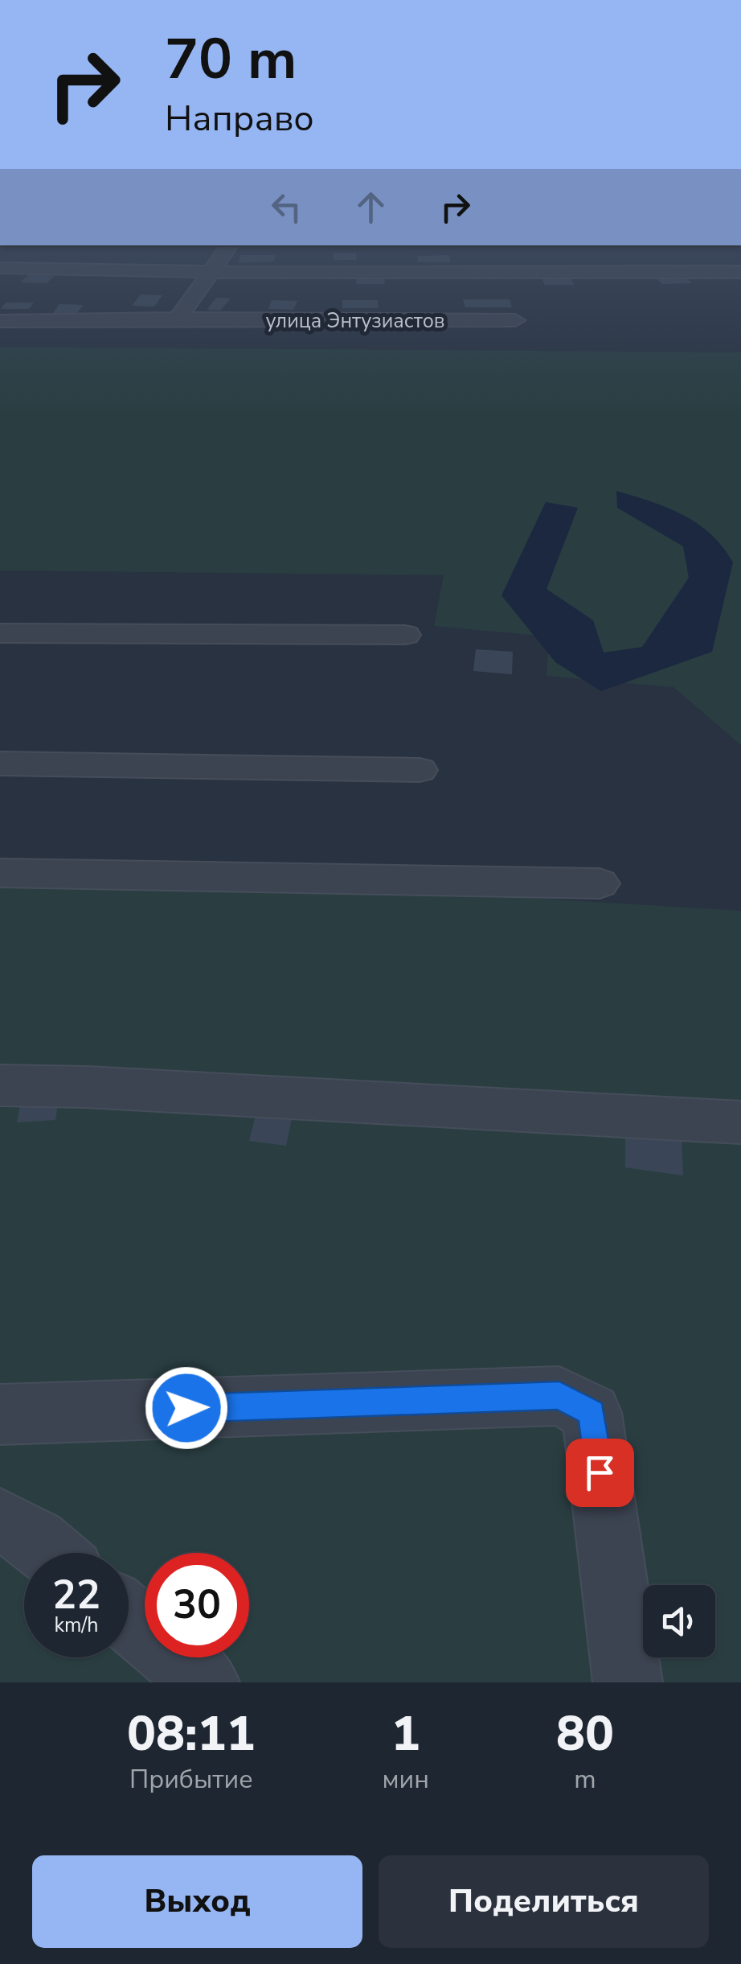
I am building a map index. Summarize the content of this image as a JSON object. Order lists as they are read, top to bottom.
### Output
{
  "streets": {
    "street": ["улица Энтузиастов"]
  },
  "page": {
    "turn": ["70 m", "Направо"],
    "speed": "22 km/h",
    "limit": "30",
    "eta": [
      "08:11",
      "Прибытие",
      "1",
      "мин",
      "80",
      "m"
    ],
    "buttons": ["Выход", "Поделиться"]
  }
}
